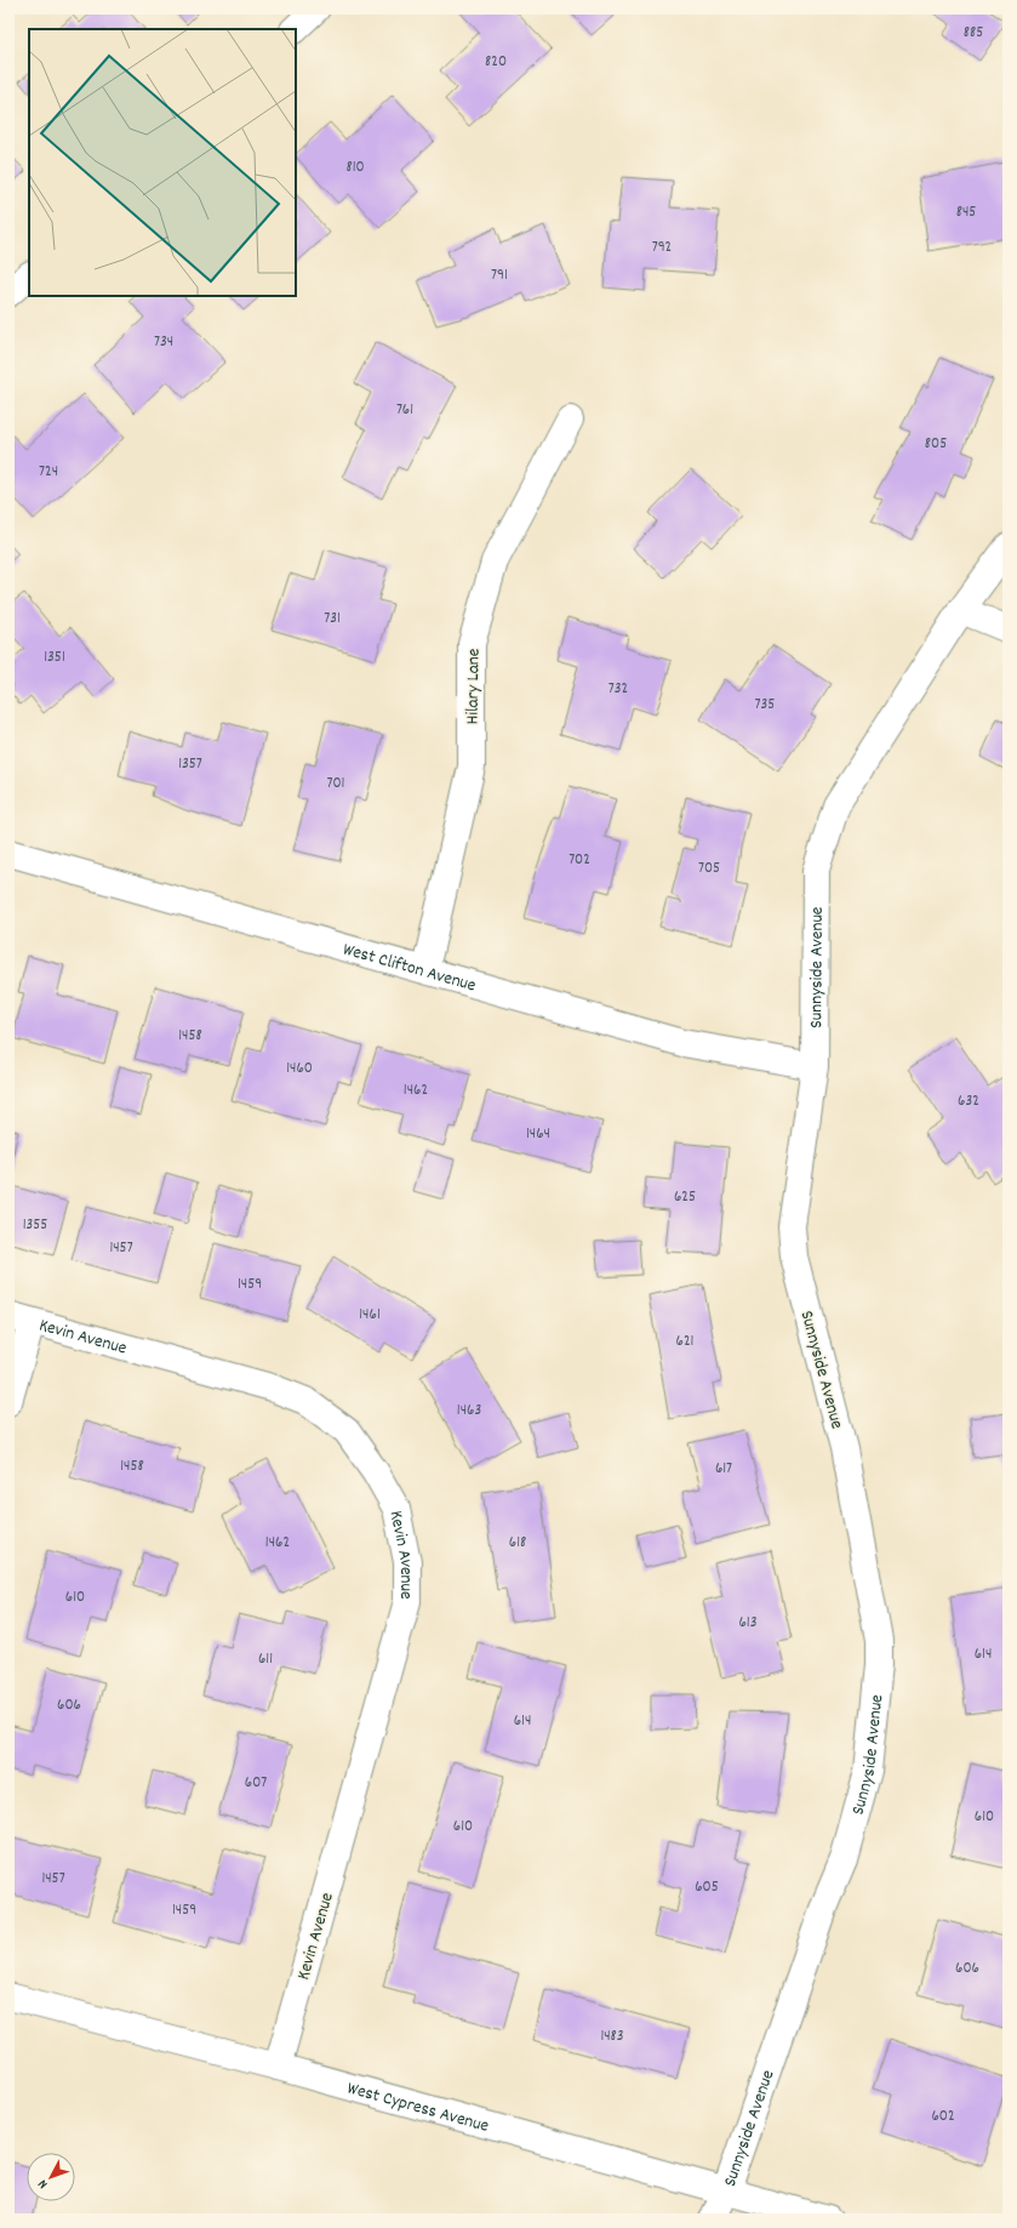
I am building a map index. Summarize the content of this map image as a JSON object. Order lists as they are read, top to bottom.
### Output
{
  "streets": {
    "street": [
      "Hilary Lane",
      "West Clifton Avenue",
      "Sunnyside Avenue",
      "Kevin Avenue",
      "West Cypress Avenue"
    ]
  },
  "crossings": [
    ["Hilary Lane", "West Clifton Avenue"],
    ["West Clifton Avenue", "Sunnyside Avenue"],
    ["Sunnyside Avenue", "West Cypress Avenue"],
    ["Kevin Avenue", "West Cypress Avenue"]
  ],
  "house_numbers": [
    "885",
    "820",
    "810",
    "845",
    "792",
    "791",
    "734",
    "761",
    "805",
    "724",
    "731",
    "1351",
    "732",
    "735",
    "1357",
    "701",
    "702",
    "705",
    "1458",
    "1460",
    "1462",
    "632",
    "1464",
    "625",
    "1355",
    "1457",
    "1459",
    "1461",
    "621",
    "1463",
    "1458",
    "617",
    "1462",
    "618",
    "610",
    "613",
    "614",
    "611",
    "606",
    "614",
    "607",
    "610",
    "610",
    "1457",
    "605",
    "1459",
    "606",
    "1483",
    "602"
  ],
  "north": "bottom left"
}
